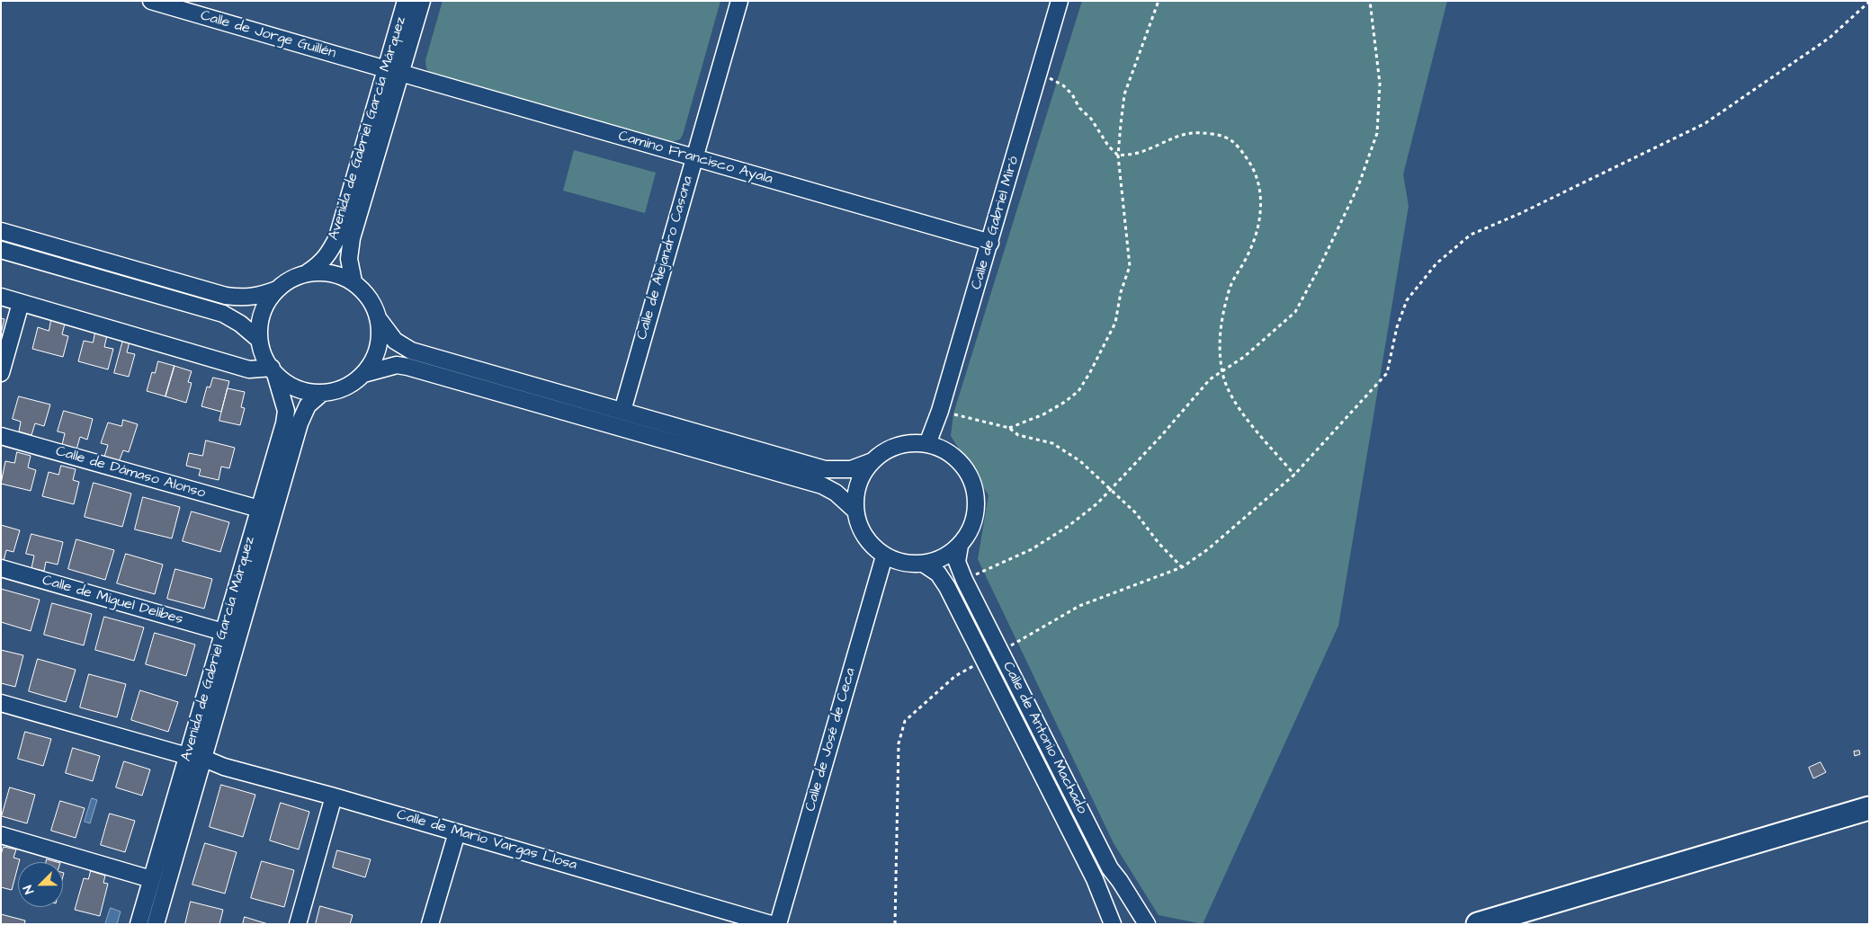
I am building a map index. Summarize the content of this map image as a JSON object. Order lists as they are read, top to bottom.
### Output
{
  "streets": {
    "street": [
      "Calle de Jorge Guillén",
      "Avenida de Gabriel García Márquez",
      "Camino Francisco Ayala",
      "Calle de Gabriel Miró",
      "Calle de Alejandro Casona",
      "Calle de Dámaso Alonso",
      "Calle de Miguel Delibes",
      "Calle de Antonio Machado",
      "Calle de José de Ceca",
      "Calle de Mario Vargas Llosa"
    ]
  },
  "crossings": [
    ["Calle de Jorge Guillén", "Avenida de Gabriel García Márquez"],
    ["Calle de Jorge Guillén", "Camino Francisco Ayala"],
    ["Avenida de Gabriel García Márquez", "Camino Francisco Ayala"],
    ["Avenida de Gabriel García Márquez", "Calle de Dámaso Alonso"],
    ["Avenida de Gabriel García Márquez", "Calle de Miguel Delibes"],
    ["Avenida de Gabriel García Márquez", "Calle de Mario Vargas Llosa"],
    ["Camino Francisco Ayala", "Calle de Gabriel Miró"],
    ["Camino Francisco Ayala", "Calle de Alejandro Casona"],
    ["Calle de Gabriel Miró", "Calle de Antonio Machado"],
    ["Calle de Gabriel Miró", "Calle de José de Ceca"],
    ["Calle de Antonio Machado", "Calle de José de Ceca"]
  ],
  "north": "bottom left"
}
